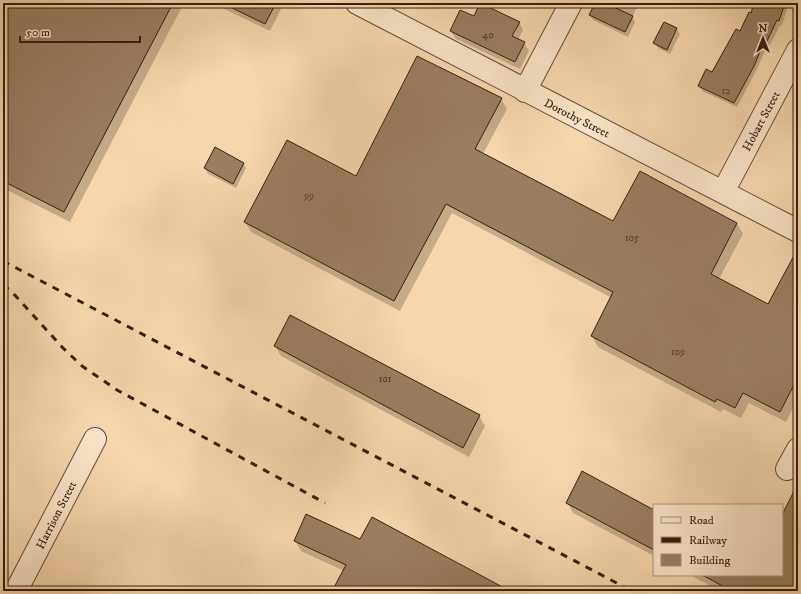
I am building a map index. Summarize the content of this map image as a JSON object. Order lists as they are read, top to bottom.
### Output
{
  "streets": {
    "street": ["Dorothy Street", "Hobart Street", "Harrison Street"]
  },
  "crossings": [
    ["Dorothy Street", "Hobart Street"]
  ],
  "house_numbers": [
    "40",
    "12",
    "99",
    "105",
    "109",
    "101"
  ],
  "legend": ["Road", "Railway", "Building"],
  "scale_bar": "50 m",
  "north": "top"
}
